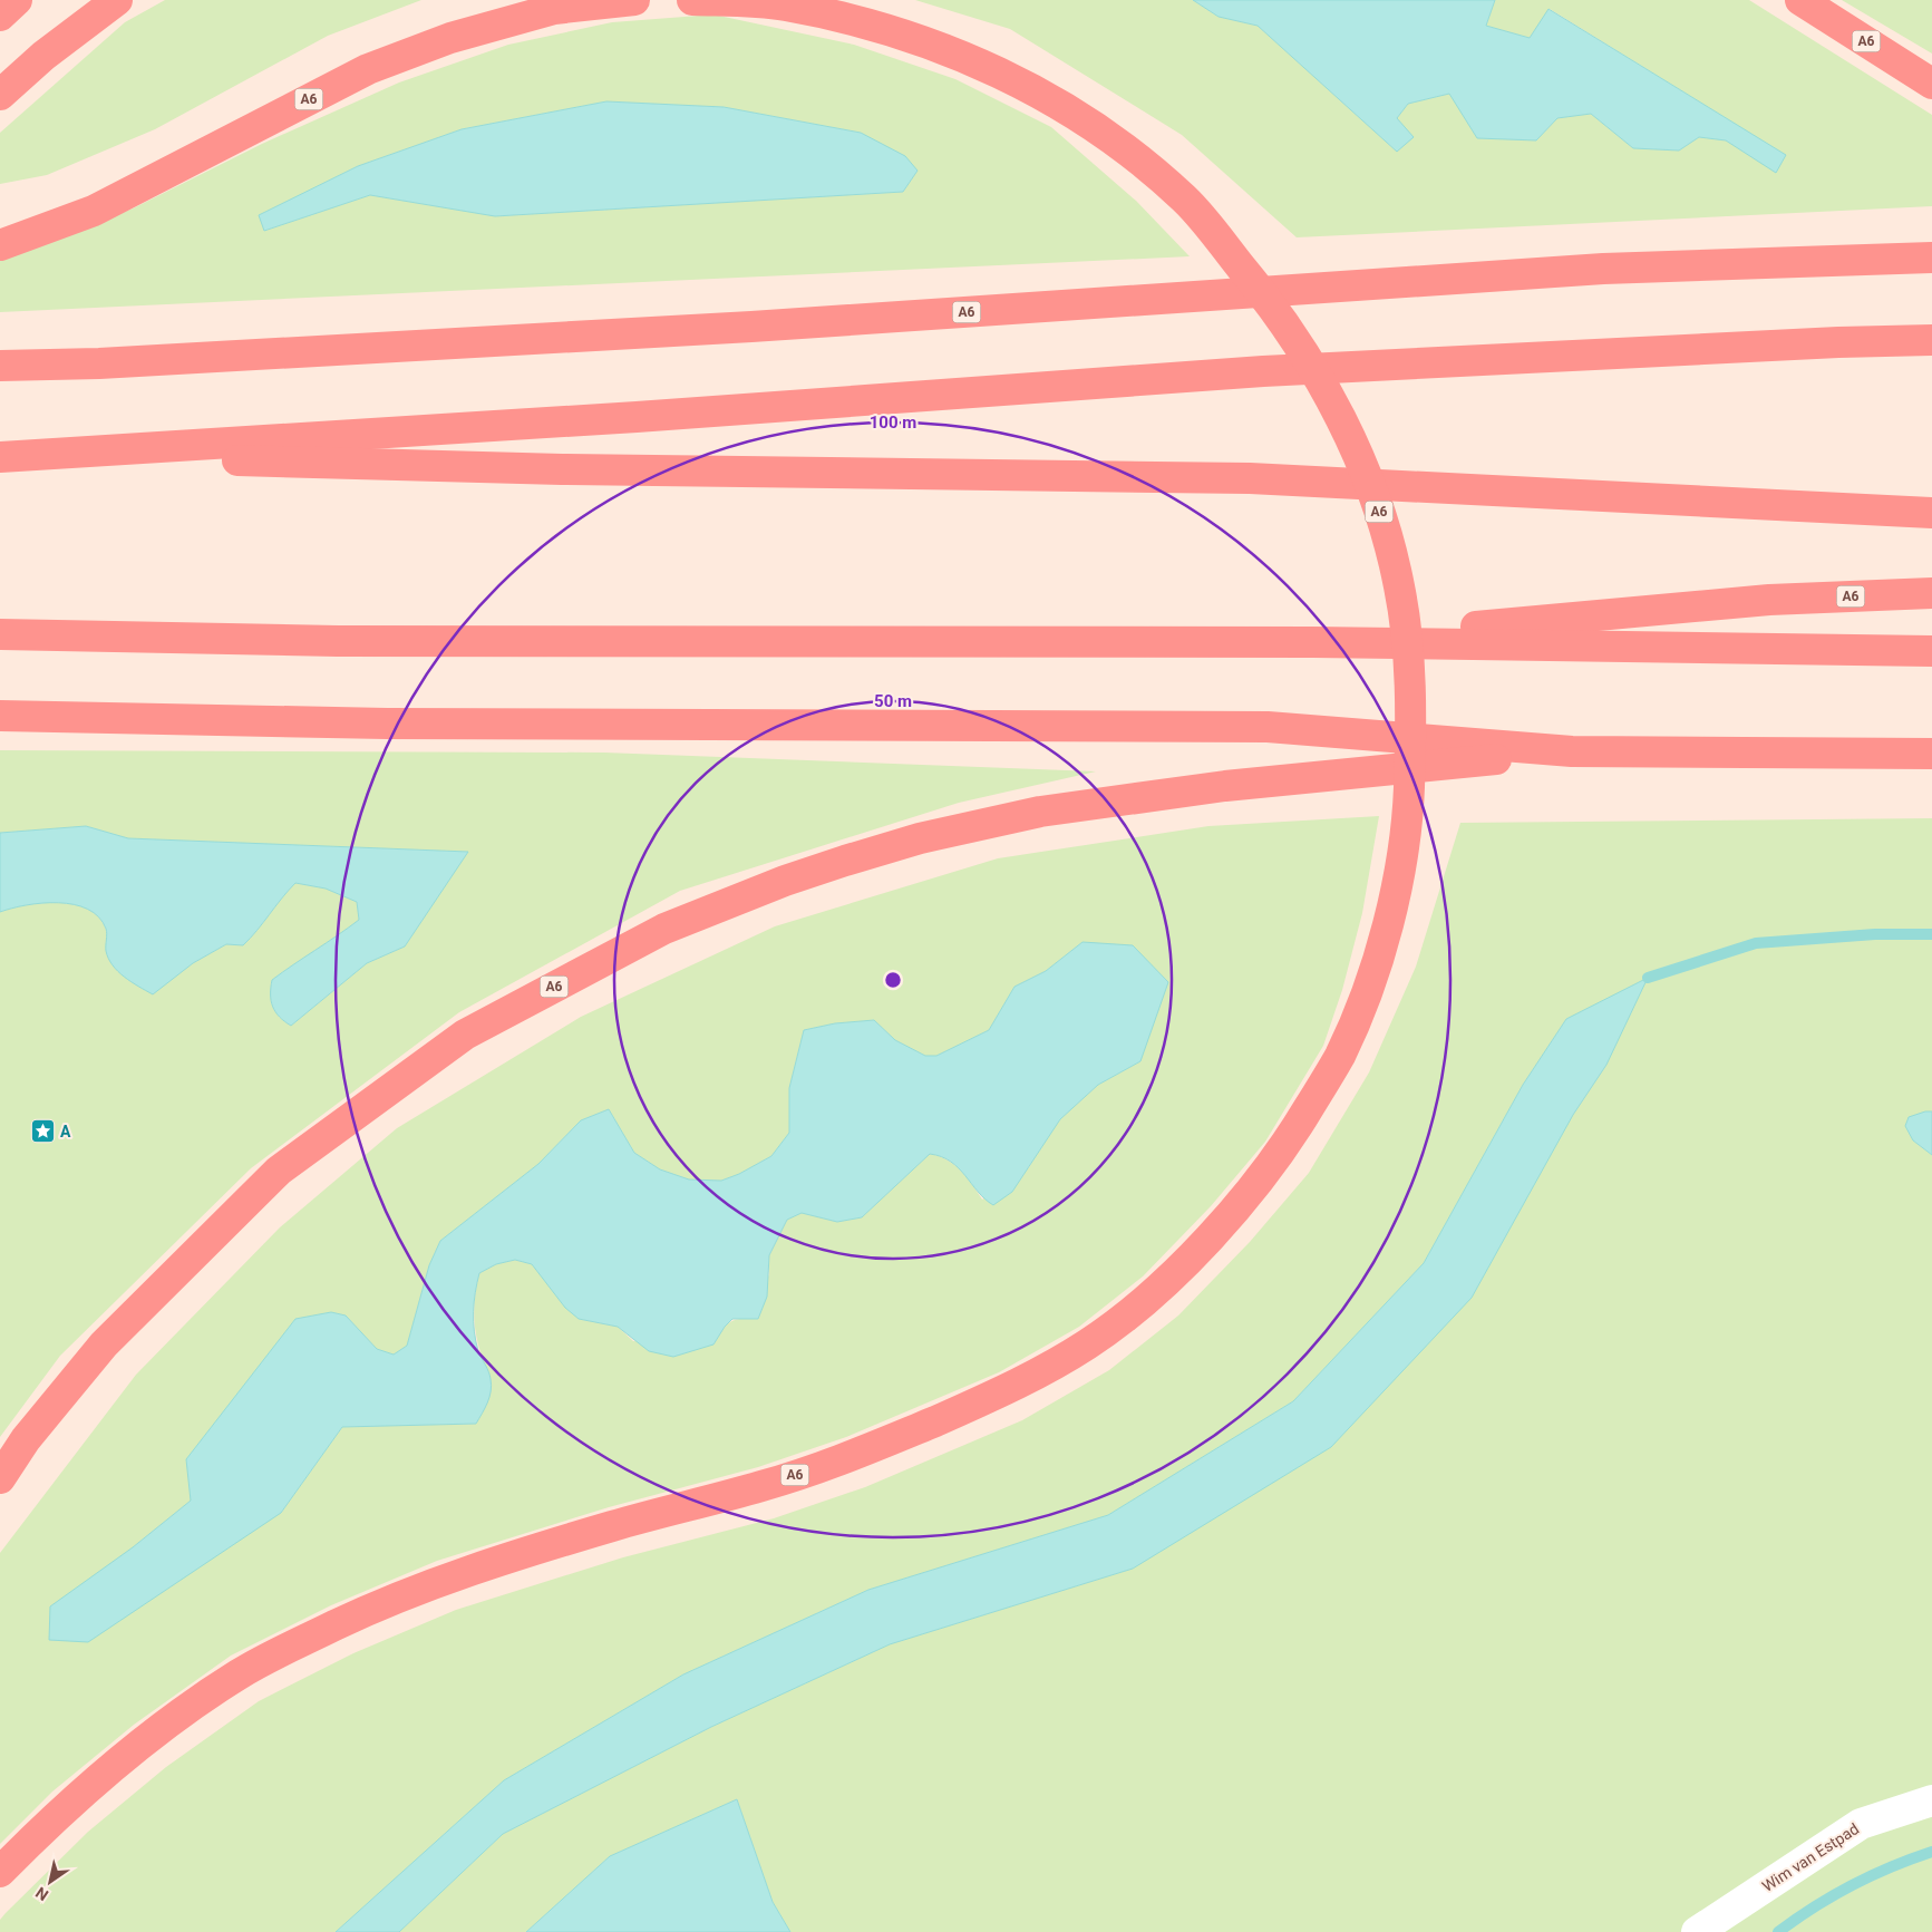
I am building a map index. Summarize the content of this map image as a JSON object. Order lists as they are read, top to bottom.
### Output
{
  "streets": {
    "highway": ["A6"],
    "street": ["Wim van Estpad"]
  },
  "places": {
    "place": ["A"]
  },
  "north": "bottom left",
  "rings": ["100 m", "50 m"]
}
